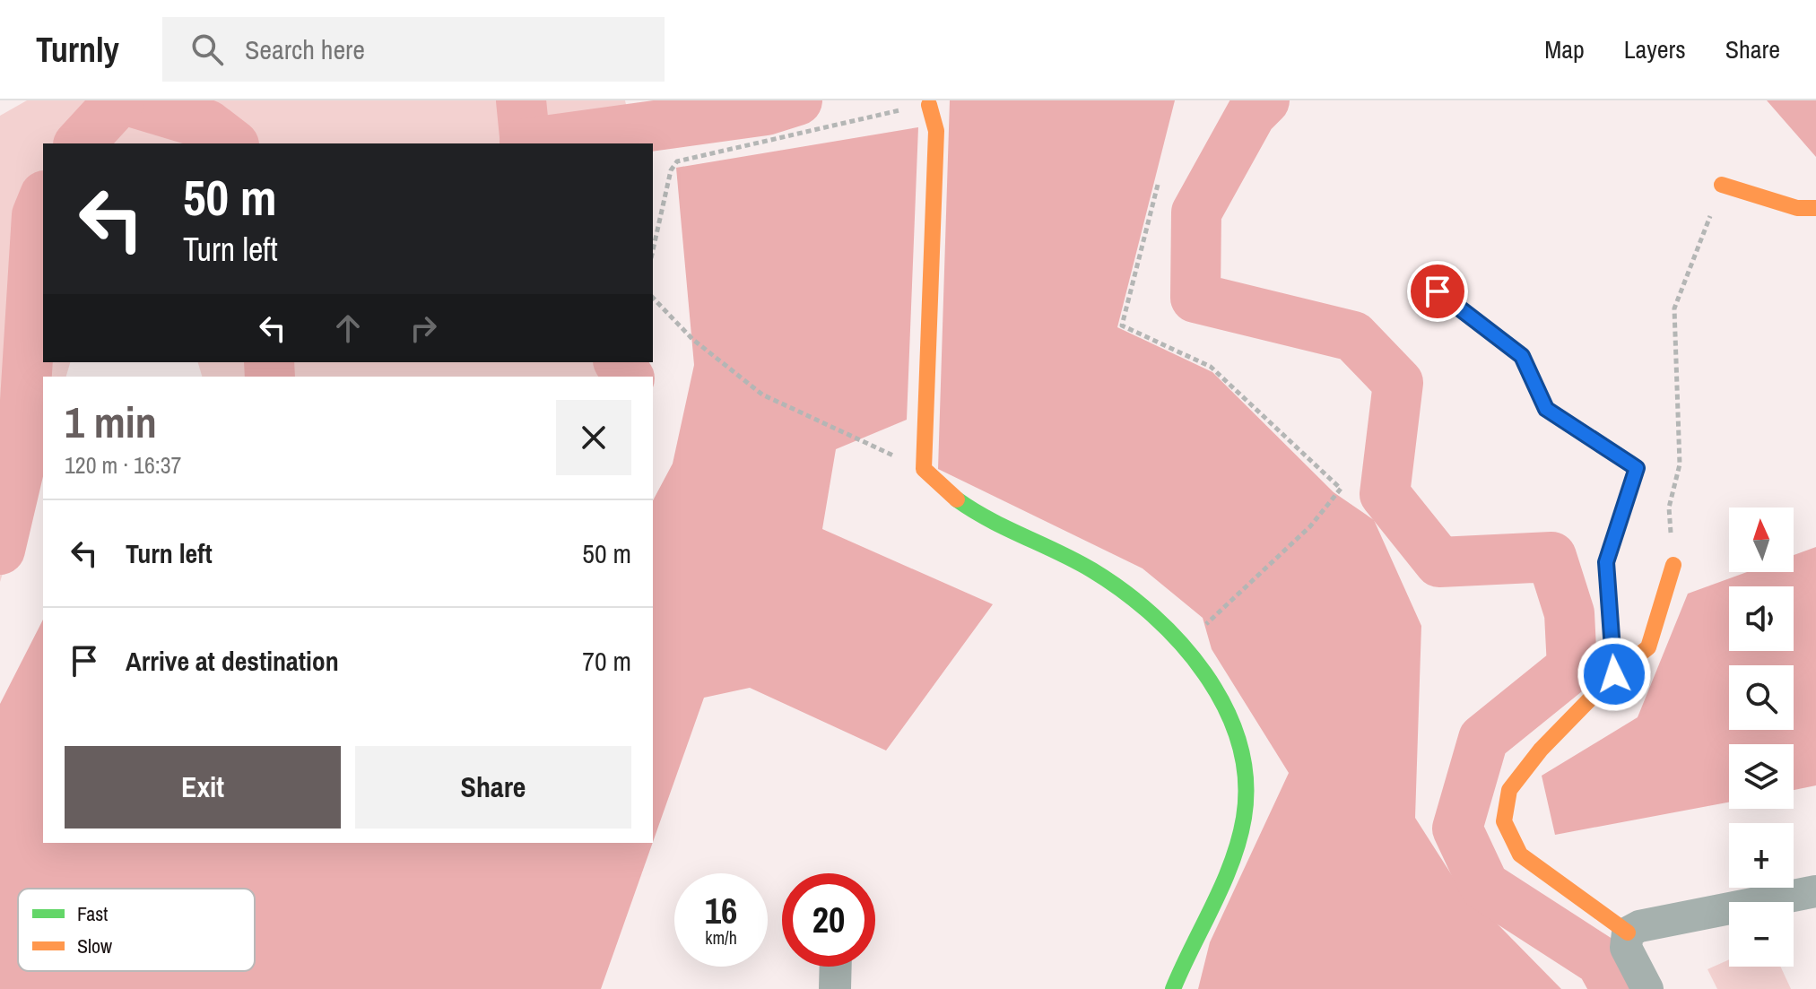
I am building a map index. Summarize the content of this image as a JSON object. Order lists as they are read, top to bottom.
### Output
{
  "legend": ["Fast", "Slow"],
  "north": "top",
  "page": {
    "header": "Turnly",
    "search": "Search here",
    "nav": ["Map", "Layers", "Share"],
    "turn": ["50 m", "Turn left"],
    "heading": ["1 min", "120 m · 16:37"],
    "list": [
      {
        "name": "Turn left",
        "value": "50 m"
      },
      {
        "name": "Arrive at destination",
        "value": "70 m"
      }
    ],
    "map_buttons": ["+", "−"],
    "buttons": ["Exit", "Share"],
    "speed": "16 km/h",
    "limit": "20"
  }
}
